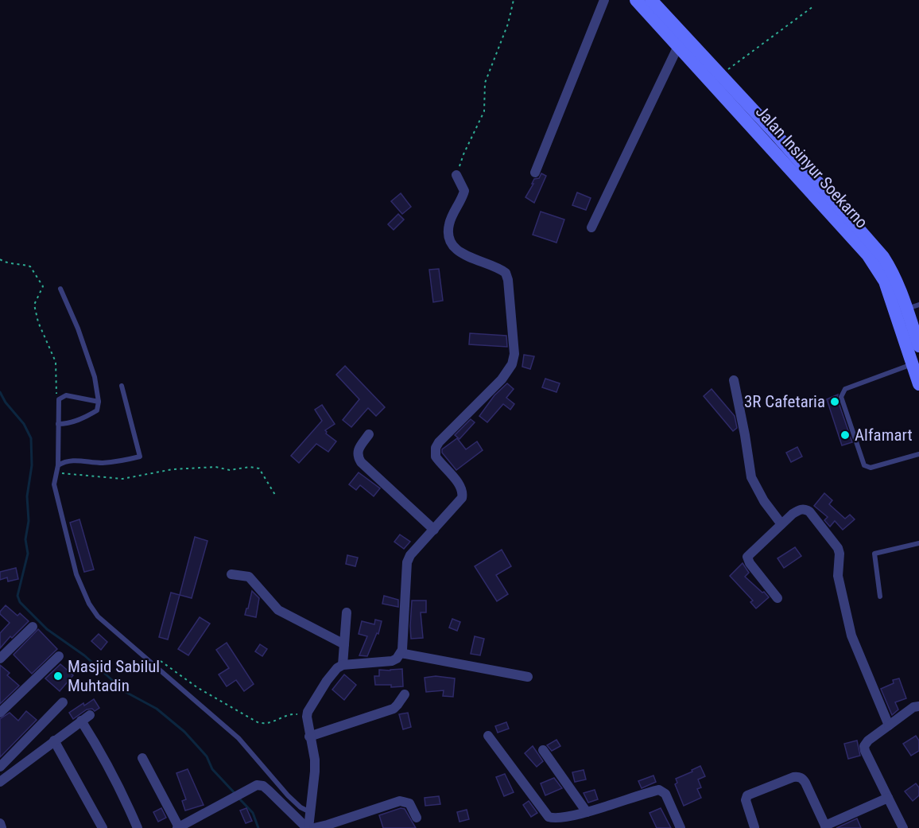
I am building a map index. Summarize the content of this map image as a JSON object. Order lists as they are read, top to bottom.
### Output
{
  "streets": {
    "main road": ["Jalan Insinyur Soekarno"]
  },
  "places": ["3R Cafetaria", "Alfamart", "Masjid Sabilul Muhtadin"]
}
